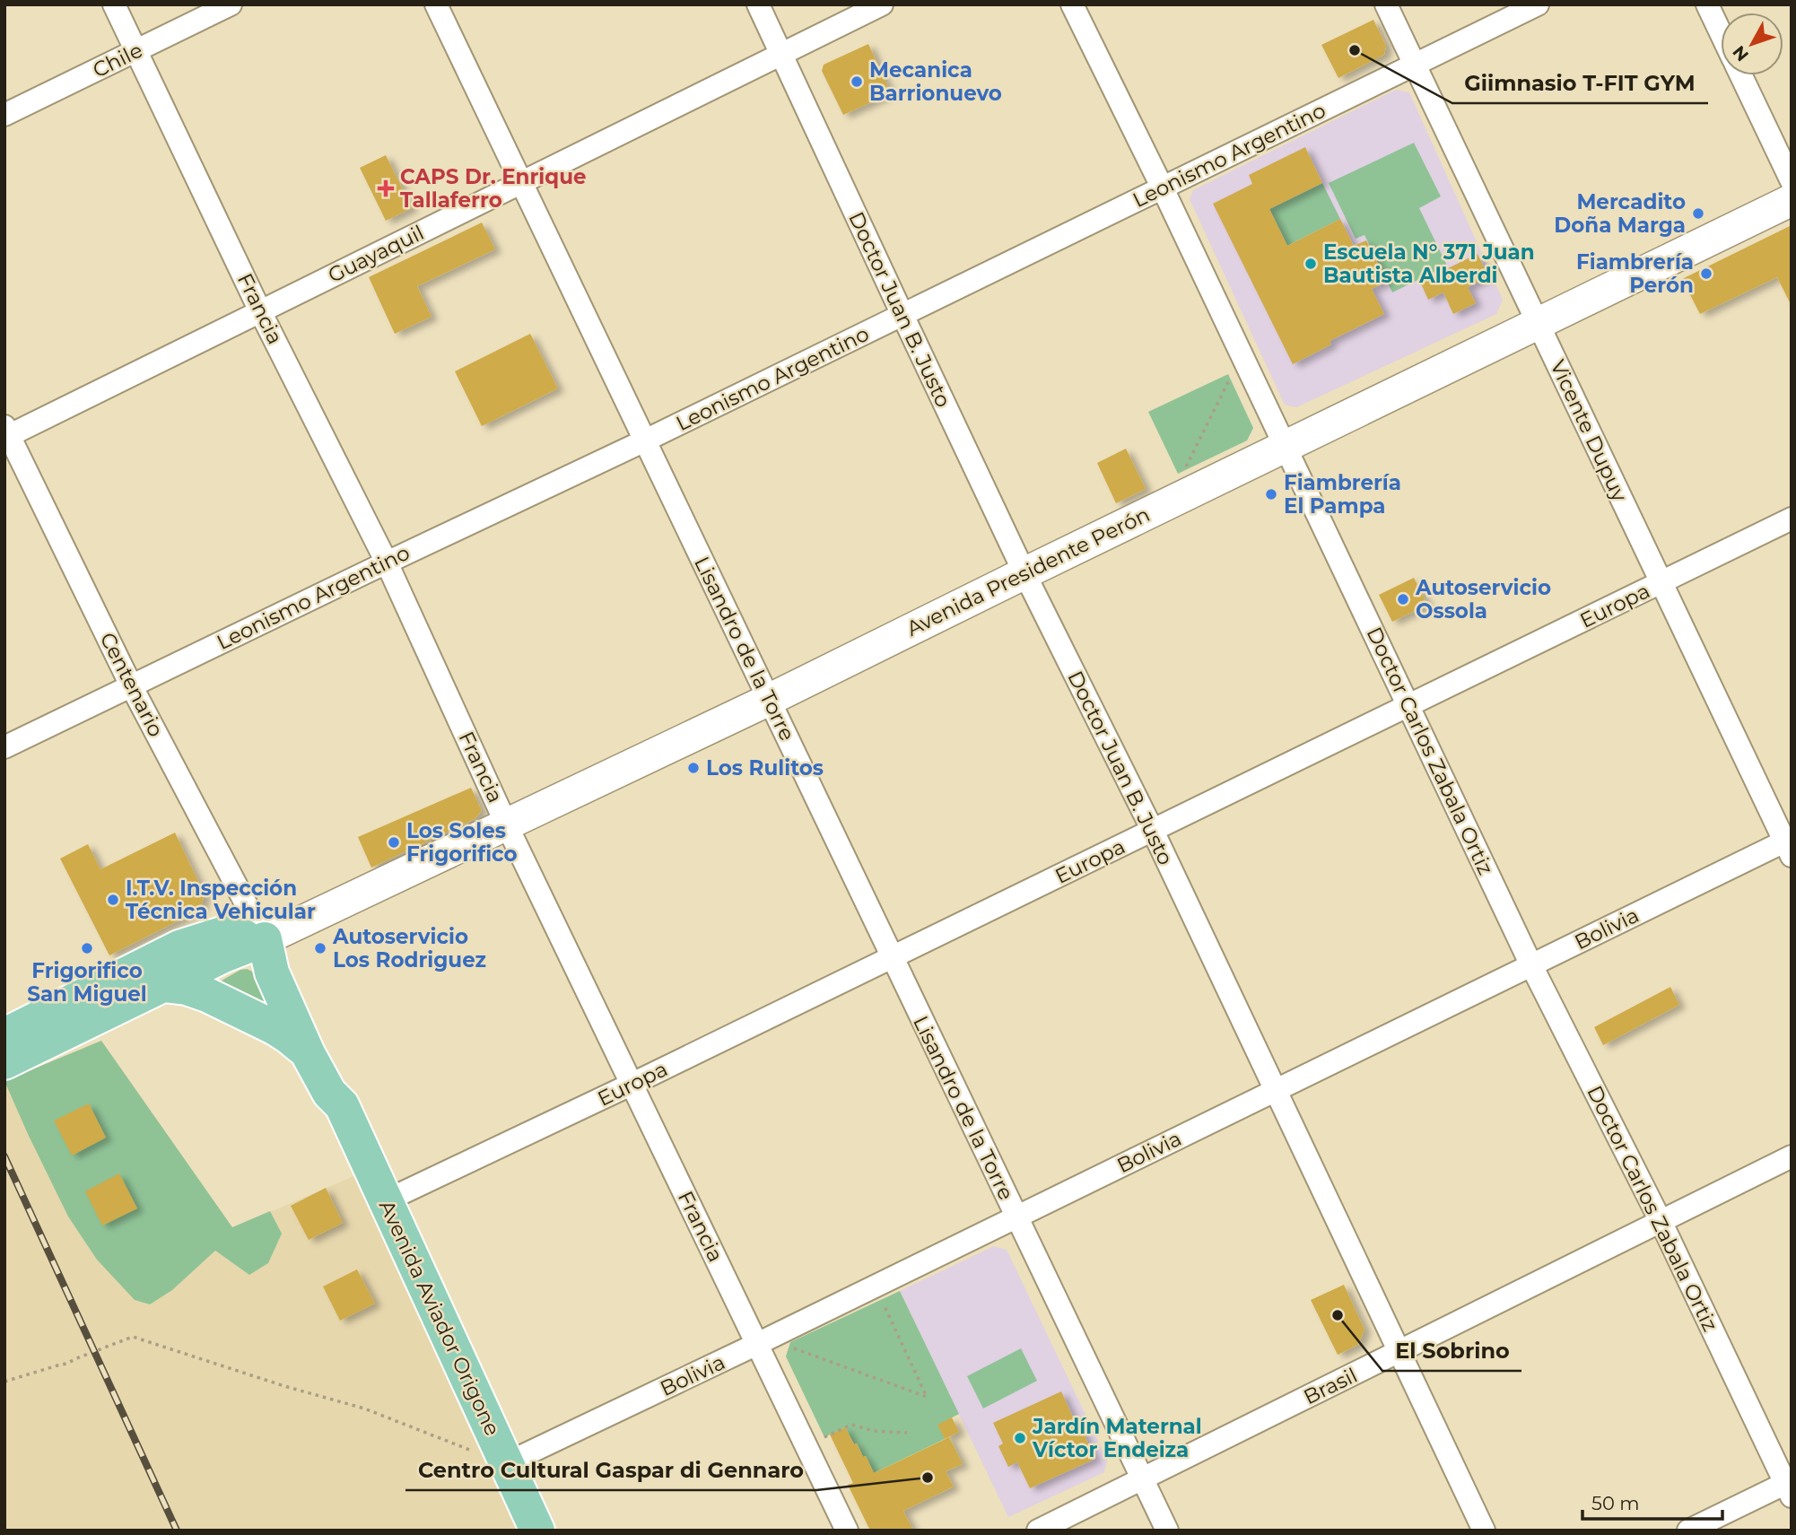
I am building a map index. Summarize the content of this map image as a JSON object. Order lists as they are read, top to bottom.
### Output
{
  "streets": {
    "main road": ["Avenida Presidente Perón", "Avenida Aviador Origone"],
    "street": [
      "Chile",
      "Leonismo Argentino",
      "Guayaquil",
      "Francia",
      "Doctor Juan B. Justo",
      "Vicente Dupuy",
      "Europa",
      "Lisandro de la Torre",
      "Centenario",
      "Doctor Carlos Zabala Ortiz",
      "Bolivia",
      "Brasil"
    ]
  },
  "crossings": [
    ["Chile", "Francia"],
    ["Leonismo Argentino", "Francia"],
    ["Leonismo Argentino", "Doctor Juan B. Justo"],
    ["Leonismo Argentino", "Vicente Dupuy"],
    ["Leonismo Argentino", "Lisandro de la Torre"],
    ["Leonismo Argentino", "Centenario"],
    ["Leonismo Argentino", "Doctor Carlos Zabala Ortiz"],
    ["Guayaquil", "Francia"],
    ["Guayaquil", "Doctor Juan B. Justo"],
    ["Guayaquil", "Lisandro de la Torre"],
    ["Guayaquil", "Centenario"],
    ["Francia", "Avenida Presidente Perón"],
    ["Francia", "Europa"],
    ["Francia", "Bolivia"],
    ["Doctor Juan B. Justo", "Avenida Presidente Perón"],
    ["Doctor Juan B. Justo", "Europa"],
    ["Doctor Juan B. Justo", "Bolivia"],
    ["Doctor Juan B. Justo", "Brasil"],
    ["Vicente Dupuy", "Avenida Presidente Perón"],
    ["Vicente Dupuy", "Europa"],
    ["Vicente Dupuy", "Bolivia"],
    ["Avenida Presidente Perón", "Lisandro de la Torre"],
    ["Avenida Presidente Perón", "Centenario"],
    ["Avenida Presidente Perón", "Doctor Carlos Zabala Ortiz"],
    ["Avenida Presidente Perón", "Avenida Aviador Origone"],
    ["Europa", "Lisandro de la Torre"],
    ["Europa", "Doctor Carlos Zabala Ortiz"],
    ["Europa", "Avenida Aviador Origone"],
    ["Lisandro de la Torre", "Bolivia"],
    ["Lisandro de la Torre", "Brasil"],
    ["Centenario", "Avenida Aviador Origone"],
    ["Doctor Carlos Zabala Ortiz", "Bolivia"],
    ["Doctor Carlos Zabala Ortiz", "Brasil"],
    ["Bolivia", "Avenida Aviador Origone"]
  ],
  "places": {
    "other": [
      "Giimnasio T-FIT GYM",
      "Mecanica Barrionuevo",
      "Mercadito Doña Marga",
      "Escuela N° 371 Juan Bautista Alberdi",
      "Fiambrería Perón",
      "Fiambrería El Pampa",
      "Autoservicio Ossola",
      "Los Rulitos",
      "Los Soles Frigorifico",
      "I.T.V. Inspección Técnica Vehicular",
      "Frigorifico San Miguel",
      "Autoservicio Los Rodriguez",
      "El Sobrino",
      "Jardín Maternal Víctor Endeiza",
      "Centro Cultural Gaspar di Gennaro"
    ],
    "health": ["CAPS Dr. Enrique Tallaferro"]
  },
  "scale_bar": "50 m",
  "north": "bottom left"
}
